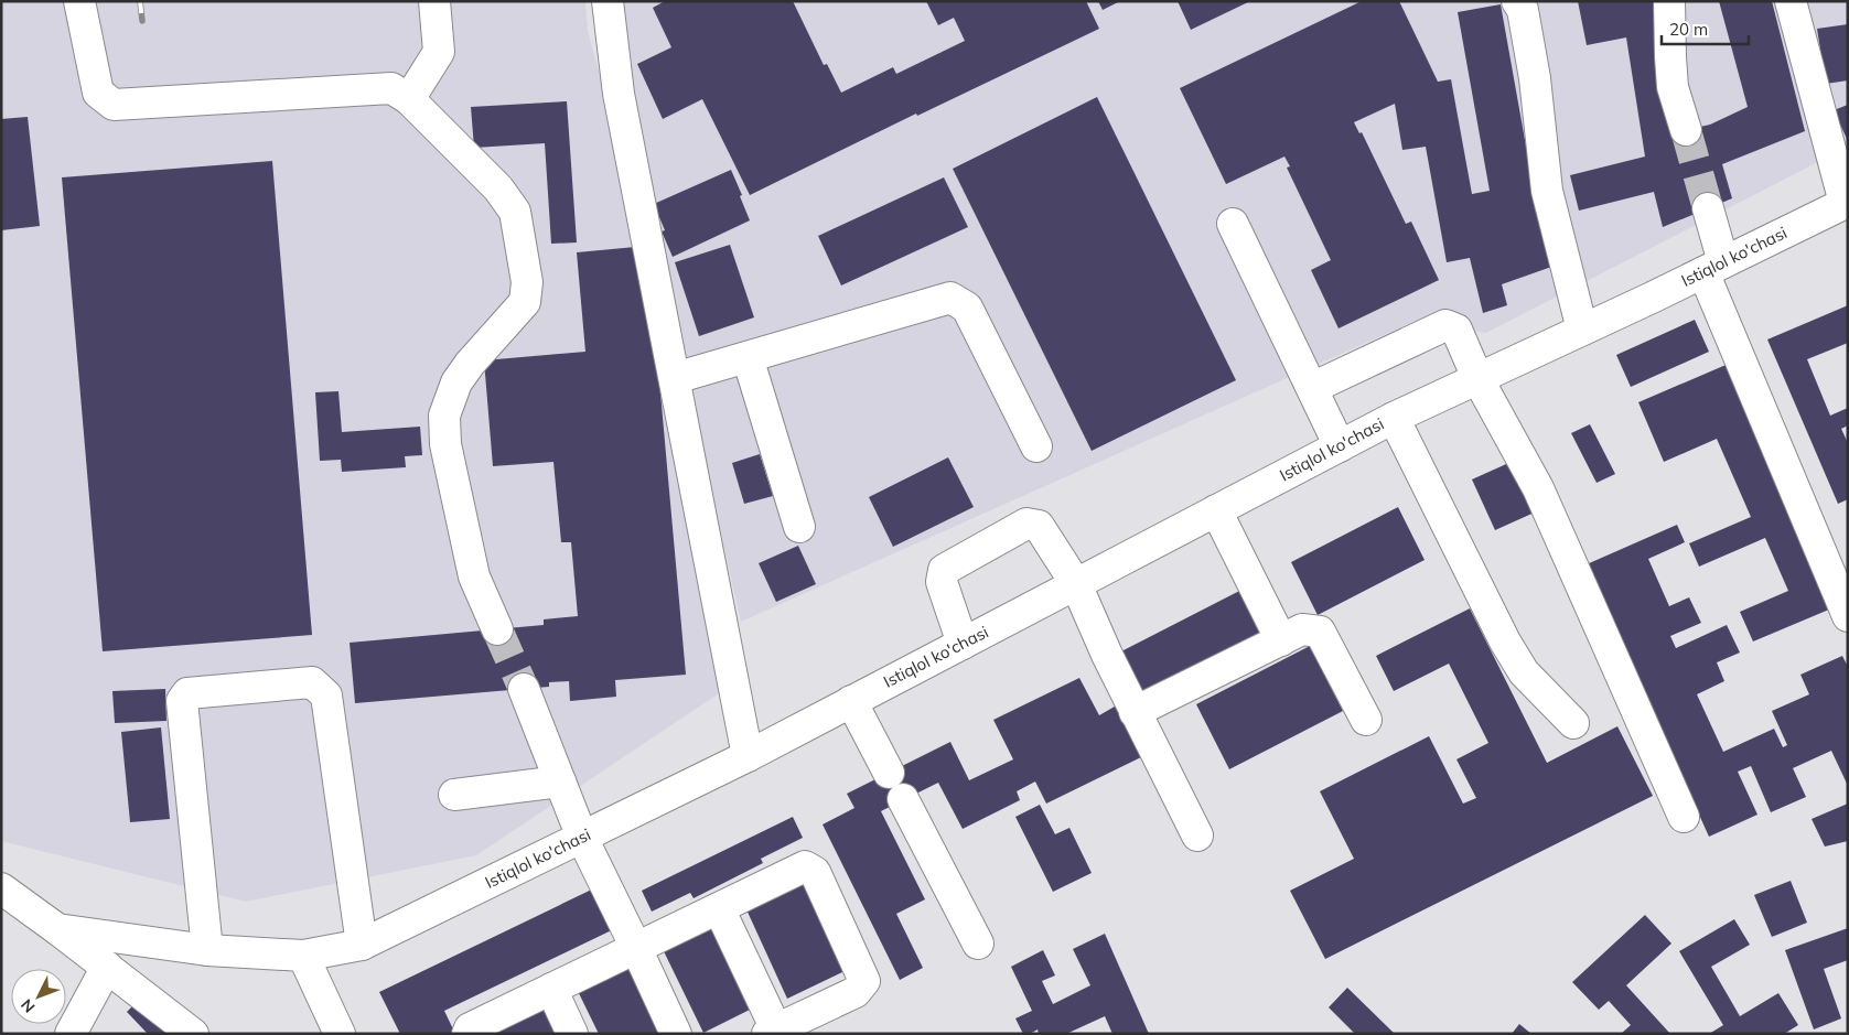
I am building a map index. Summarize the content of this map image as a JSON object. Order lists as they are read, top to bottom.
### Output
{
  "streets": {
    "main road": ["Istiqlol ko'chasi"]
  },
  "scale_bar": "20 m",
  "north": "bottom left"
}
